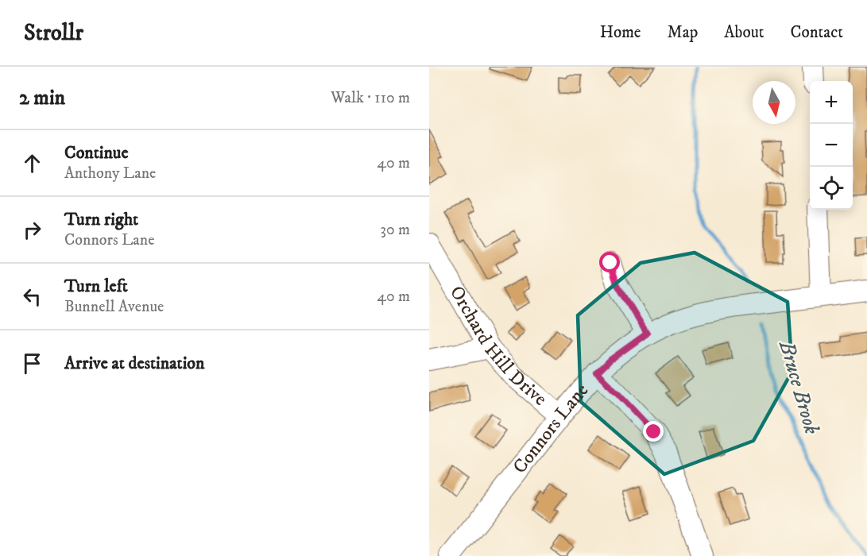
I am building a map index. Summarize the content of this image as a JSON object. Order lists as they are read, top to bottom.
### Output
{
  "streets": {
    "street": ["Orchard Hill Drive", "Connors Lane"]
  },
  "crossings": [
    ["Orchard Hill Drive", "Connors Lane"]
  ],
  "water": ["Bruce Brook"],
  "north": "bottom",
  "page": {
    "header": "Strollr",
    "nav": [
      "Home",
      "Map",
      "About",
      "Contact"
    ],
    "heading": ["2 min", "Walk · 110 m"],
    "map_buttons": ["+", "−"],
    "list": [
      ["Continue", "Anthony Lane", "40 m"],
      ["Turn right", "Connors Lane", "30 m"],
      ["Turn left", "Bunnell Avenue", "40 m"],
      "Arrive at destination"
    ]
  }
}
